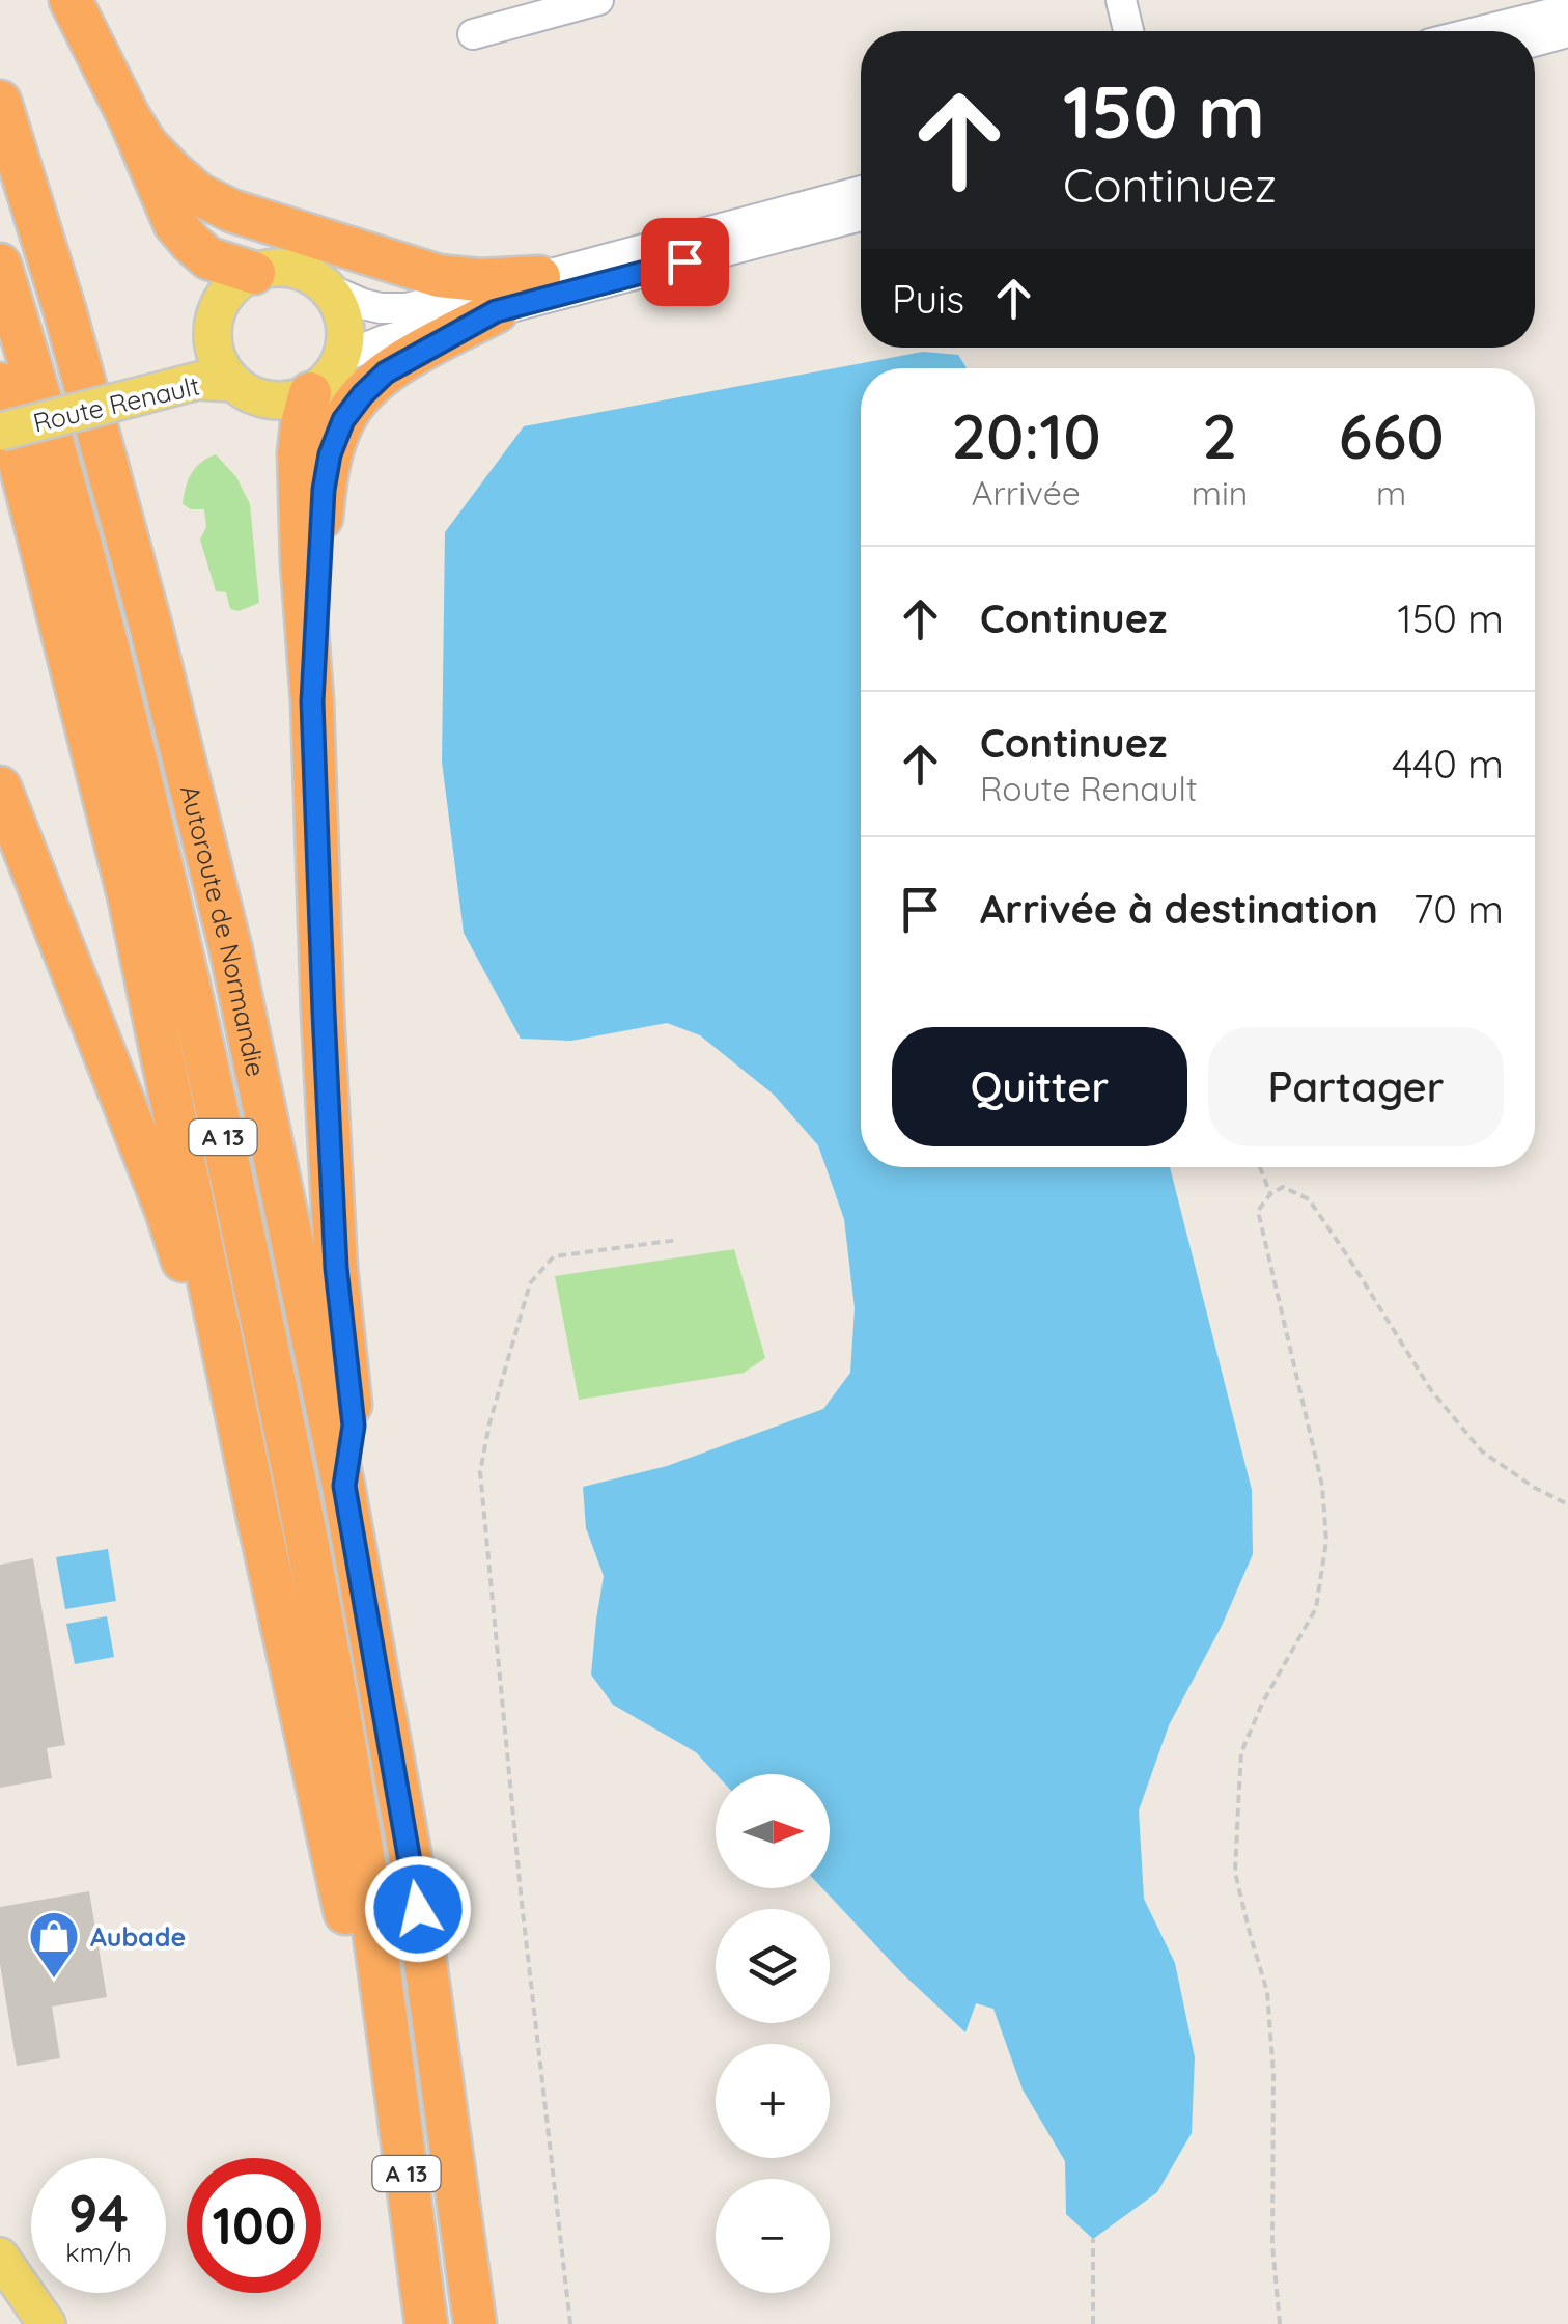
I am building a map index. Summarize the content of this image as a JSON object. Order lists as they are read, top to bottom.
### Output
{
  "streets": {
    "highway": ["Autoroute de Normandie", "A 13"],
    "main road": ["Route Renault"]
  },
  "places": {
    "shop": ["Aubade"]
  },
  "north": "right",
  "page": {
    "turn": ["150 m", "Continuez"],
    "then": "Puis",
    "eta": [
      "20:10",
      "Arrivée",
      "2",
      "min",
      "660",
      "m"
    ],
    "list": [
      {
        "name": "Continuez",
        "value": "150 m"
      },
      {
        "name": "Continuez",
        "note": "Route Renault",
        "value": "440 m"
      },
      {
        "name": "Arrivée à destination",
        "value": "70 m"
      }
    ],
    "buttons": ["Quitter", "Partager"],
    "map_buttons": ["+", "−"],
    "speed": "94 km/h",
    "limit": "100"
  }
}
